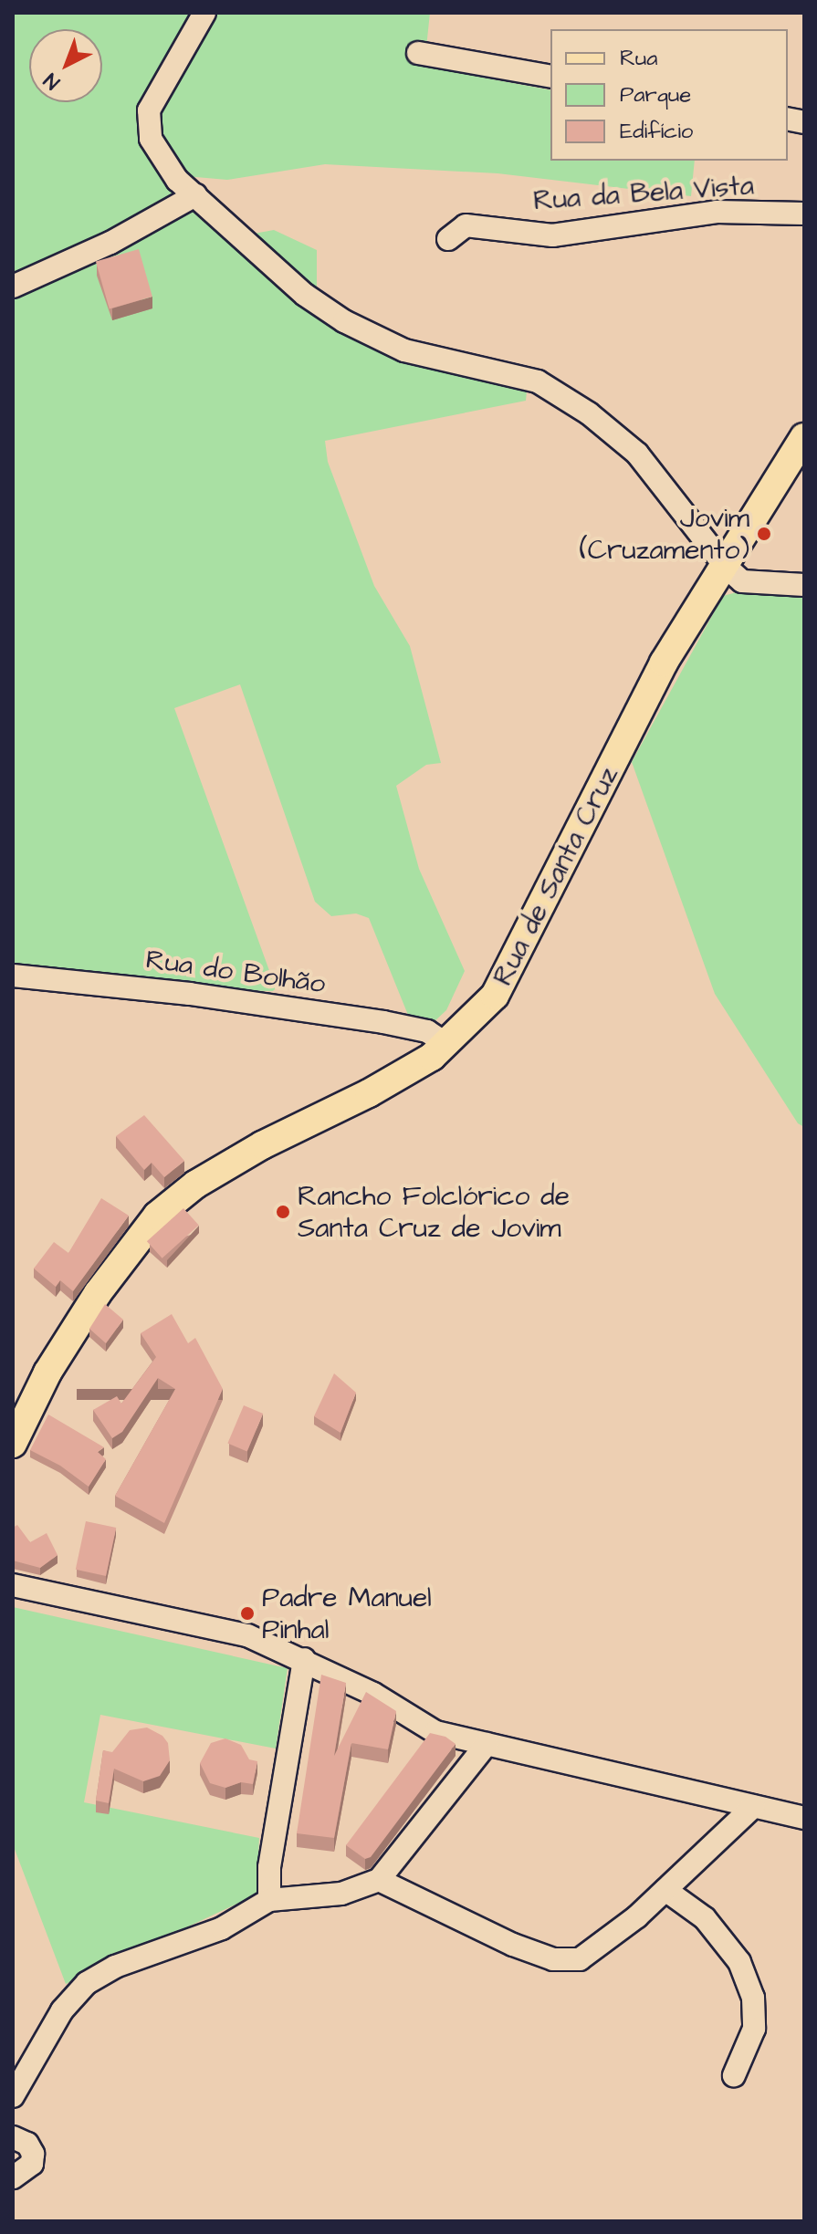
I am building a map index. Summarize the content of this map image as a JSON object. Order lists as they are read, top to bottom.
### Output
{
  "streets": {
    "main road": ["Rua de Santa Cruz"],
    "street": ["Rua da Bela Vista", "Rua do Bolhão"]
  },
  "crossings": [
    ["Rua de Santa Cruz", "Rua do Bolhão"]
  ],
  "places": ["Jovim (Cruzamento)", "Rancho Folclórico de Santa Cruz de Jovim", "Padre Manuel Pinhal"],
  "legend": ["Rua", "Parque", "Edifício"],
  "north": "bottom left"
}
